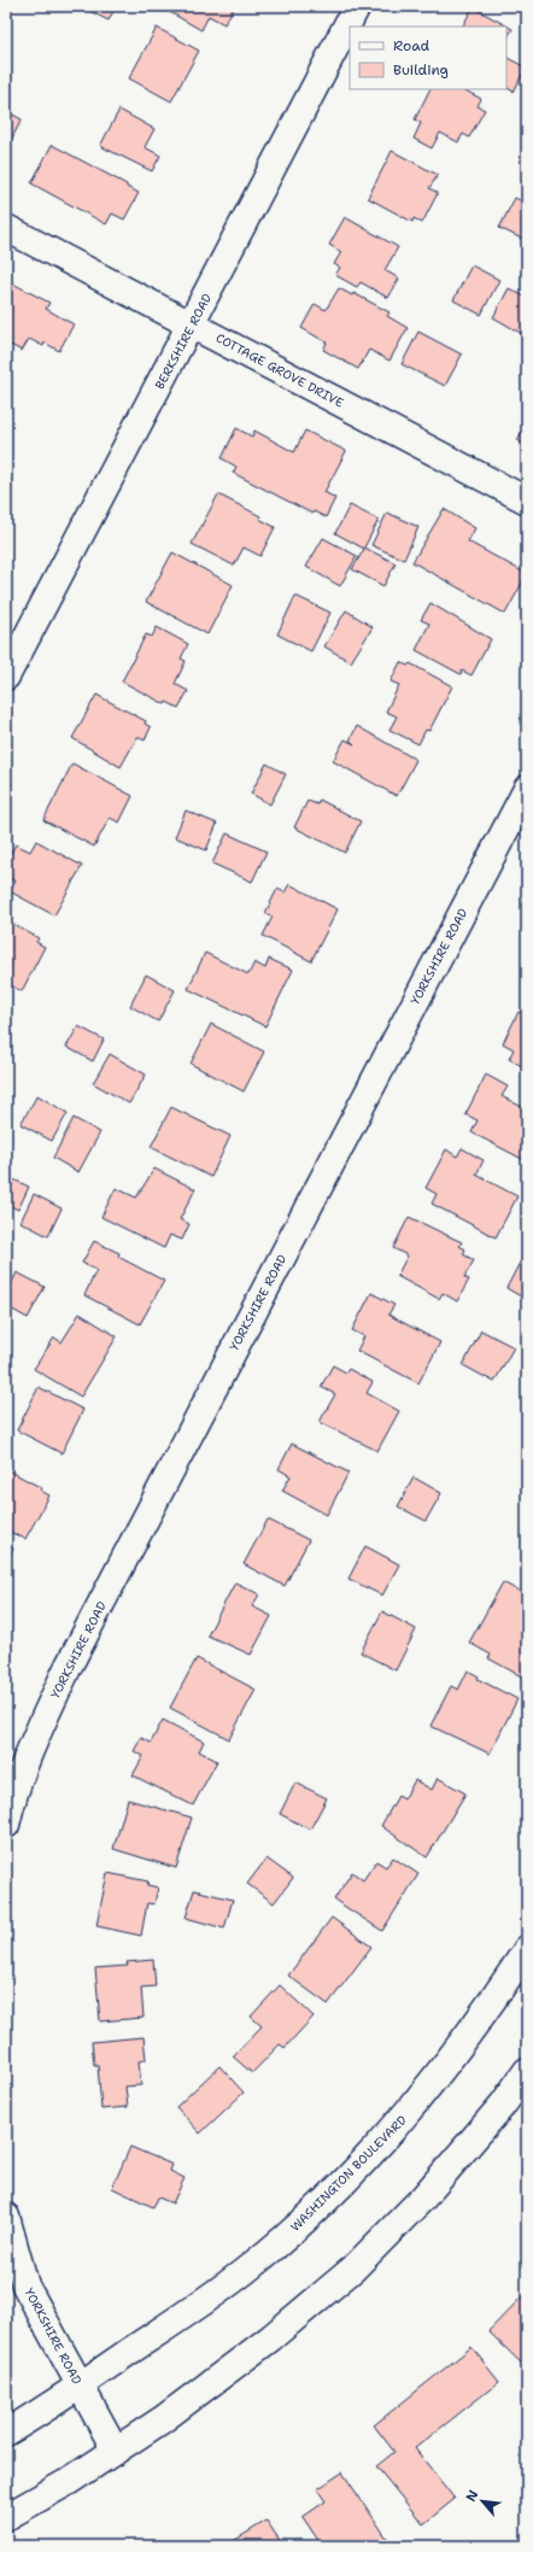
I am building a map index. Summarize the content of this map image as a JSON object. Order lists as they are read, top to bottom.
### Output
{
  "streets": {
    "street": [
      "BERKSHIRE ROAD",
      "COTTAGE GROVE DRIVE",
      "YORKSHIRE ROAD",
      "WASHINGTON BOULEVARD"
    ]
  },
  "crossings": [
    ["BERKSHIRE ROAD", "COTTAGE GROVE DRIVE"],
    ["YORKSHIRE ROAD", "WASHINGTON BOULEVARD"]
  ],
  "legend": ["Road", "Building"],
  "north": "top left"
}
